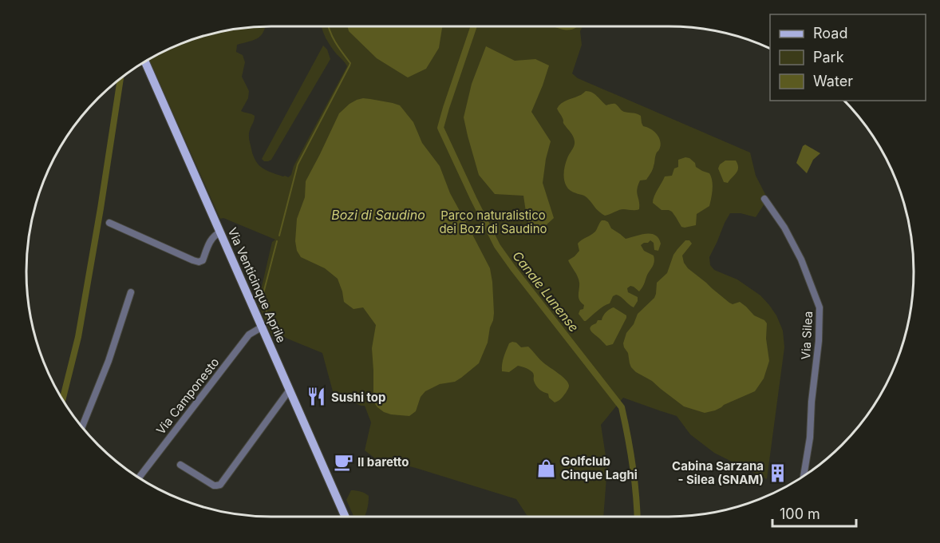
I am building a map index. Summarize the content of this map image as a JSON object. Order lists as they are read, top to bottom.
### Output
{
  "streets": {
    "main road": ["Via Venticinque Aprile"],
    "street": ["Via Silea", "Via Camponesto"]
  },
  "crossings": [
    ["Via Venticinque Aprile", "Via Camponesto"]
  ],
  "water": ["Bozi di Saudino", "Canale Lunense"],
  "parks": ["Parco naturalistico dei Bozi di Saudino"],
  "places": {
    "restaurant": ["Sushi top"],
    "cafe": ["Il baretto"],
    "shop": ["Golfclub Cinque Laghi"],
    "building": ["Cabina Sarzana - Silea (SNAM)"]
  },
  "legend": ["Road", "Park", "Water"],
  "scale_bar": "100 m"
}
